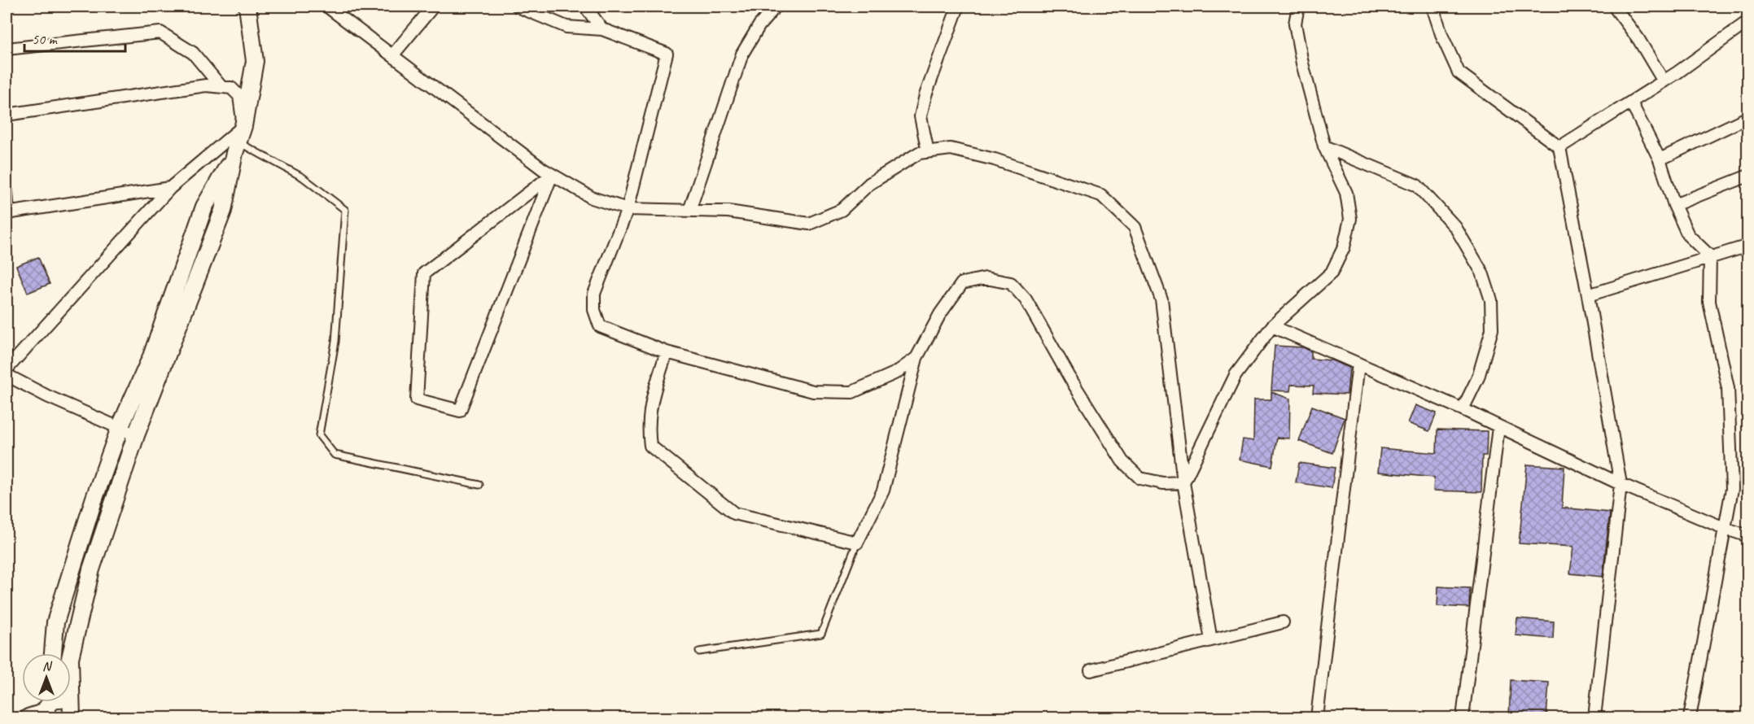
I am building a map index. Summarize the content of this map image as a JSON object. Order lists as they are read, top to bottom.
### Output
{
  "scale_bar": "50 m",
  "north": "top"
}
